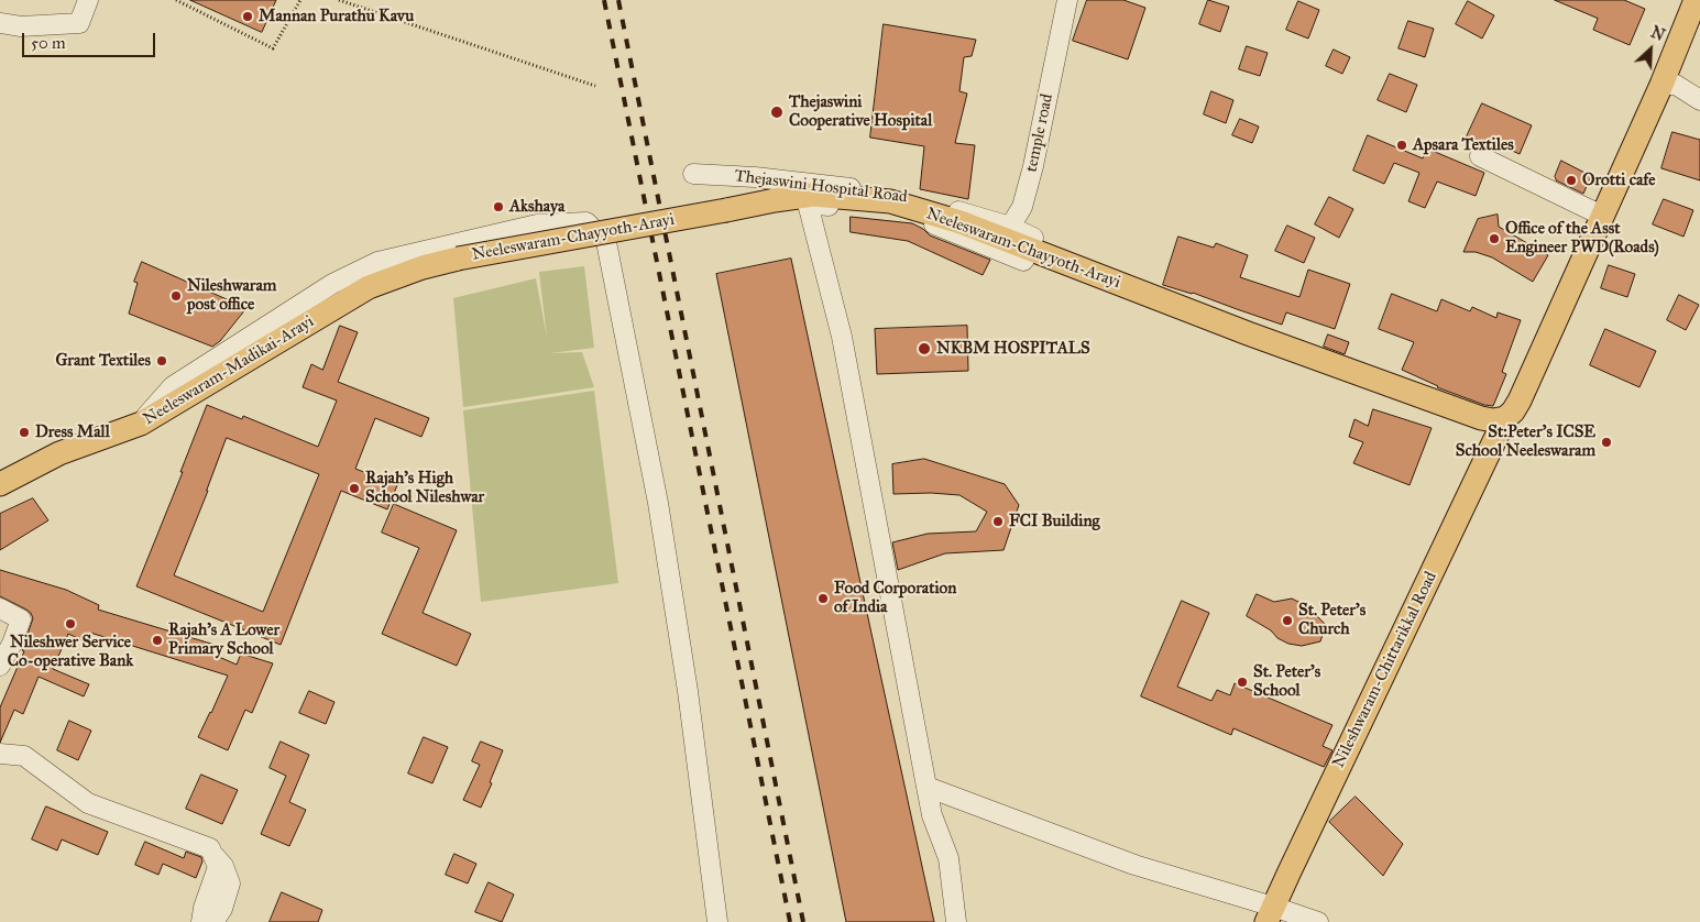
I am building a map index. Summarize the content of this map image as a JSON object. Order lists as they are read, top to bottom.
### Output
{
  "streets": {
    "main road": ["Neeleswaram-Chayyoth-Arayi", "Neeleswaram-Madikai-Arayi", "Nileshwaram-Chittarikkal Road"],
    "street": ["temple road", "Thejaswini Hospital Road"]
  },
  "crossings": [
    ["temple road", "Thejaswini Hospital Road"],
    ["Neeleswaram-Chayyoth-Arayi", "Neeleswaram-Madikai-Arayi"],
    ["Neeleswaram-Chayyoth-Arayi", "Nileshwaram-Chittarikkal Road"]
  ],
  "places": [
    "Mannan Purathu Kavu",
    "Thejaswini Cooperative Hospital",
    "Apsara Textiles",
    "Orotti cafe",
    "Akshaya",
    "Office of the Asst Engineer PWD(Roads)",
    "Nileshwaram post office",
    "NKBM HOSPITALS",
    "Grant Textiles",
    "Dress Mall",
    "St:Peter's ICSE School Neeleswaram",
    "Rajah's High School Nileshwar",
    "FCI Building",
    "Food Corporation of India",
    "St. Peter's Church",
    "Nileshwer Service Co-operative Bank",
    "Rajah's A Lower Primary School",
    "St. Peter's School"
  ],
  "scale_bar": "50 m",
  "north": "top right"
}
